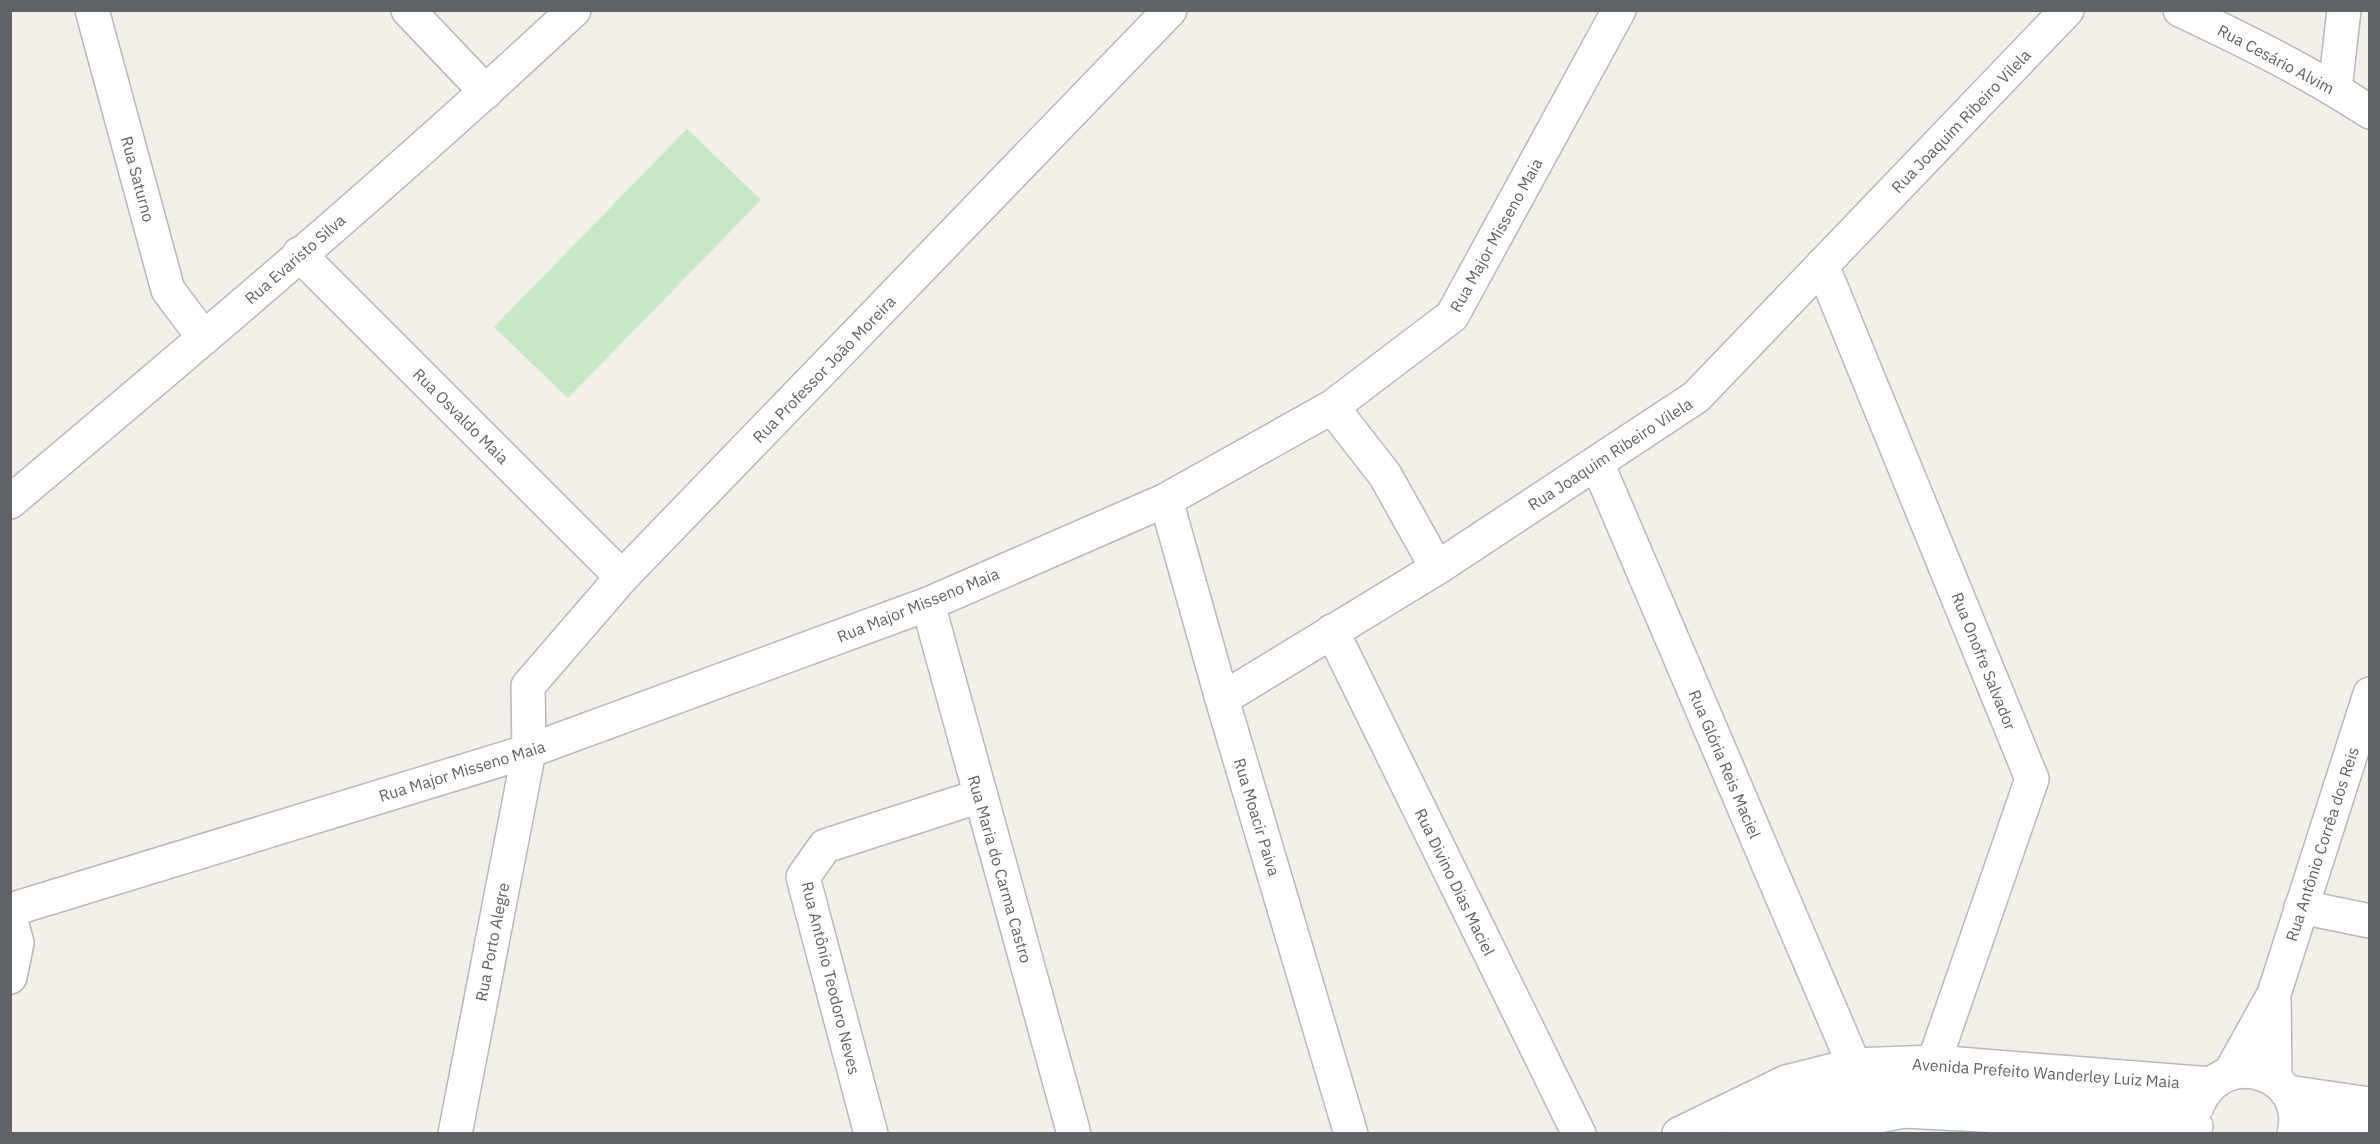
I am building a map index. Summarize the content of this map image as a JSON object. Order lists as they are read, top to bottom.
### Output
{
  "streets": {
    "street": [
      "Rua Cesário Alvim",
      "Rua Joaquim Ribeiro Vilela",
      "Rua Saturno",
      "Rua Major Misseno Maia",
      "Rua Evaristo Silva",
      "Rua Professor João Moreira",
      "Rua Osvaldo Maia",
      "Rua Onofre Salvador",
      "Rua Glória Reis Maciel",
      "Rua Moacir Paiva",
      "Rua Antônio Corrêa dos Reis",
      "Rua Maria do Carma Castro",
      "Rua Divino Dias Maciel",
      "Rua Porto Alegre",
      "Rua Antônio Teodoro Neves",
      "Avenida Prefeito Wanderley Luiz Maia"
    ]
  },
  "crossings": [
    ["Rua Joaquim Ribeiro Vilela", "Rua Onofre Salvador"],
    ["Rua Joaquim Ribeiro Vilela", "Rua Glória Reis Maciel"],
    ["Rua Joaquim Ribeiro Vilela", "Rua Moacir Paiva"],
    ["Rua Joaquim Ribeiro Vilela", "Rua Divino Dias Maciel"],
    ["Rua Saturno", "Rua Evaristo Silva"],
    ["Rua Major Misseno Maia", "Rua Professor João Moreira"],
    ["Rua Major Misseno Maia", "Rua Moacir Paiva"],
    ["Rua Major Misseno Maia", "Rua Maria do Carma Castro"],
    ["Rua Major Misseno Maia", "Rua Porto Alegre"],
    ["Rua Evaristo Silva", "Rua Osvaldo Maia"],
    ["Rua Professor João Moreira", "Rua Osvaldo Maia"],
    ["Rua Professor João Moreira", "Rua Porto Alegre"],
    ["Rua Onofre Salvador", "Avenida Prefeito Wanderley Luiz Maia"],
    ["Rua Glória Reis Maciel", "Avenida Prefeito Wanderley Luiz Maia"],
    ["Rua Antônio Corrêa dos Reis", "Avenida Prefeito Wanderley Luiz Maia"],
    ["Rua Maria do Carma Castro", "Rua Antônio Teodoro Neves"]
  ]
}
